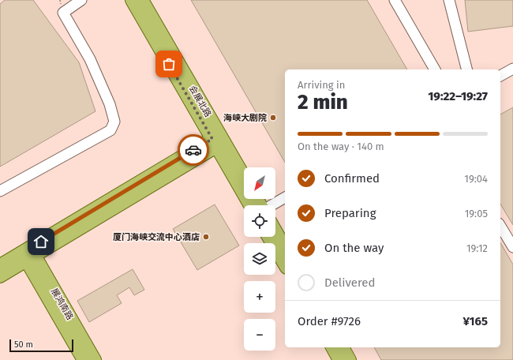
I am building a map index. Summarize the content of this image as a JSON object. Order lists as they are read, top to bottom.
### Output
{
  "streets": {
    "main road": ["会展北路", "展鸿南路"]
  },
  "places": ["海峡大剧院", "厦门海峡交流中心酒店"],
  "scale_bar": "50 m",
  "north": "bottom left",
  "page": {
    "heading": ["2 min", "Arriving in", "19:22–19:27"],
    "panel": ["Order #9726", "¥165"],
    "bar": "On the way · 140 m",
    "list": [
      ["Confirmed", "19:04"],
      ["Preparing", "19:05"],
      ["On the way", "19:12"],
      "Delivered"
    ],
    "map_buttons": ["+", "−"],
    "scale": "50 m"
  }
}
